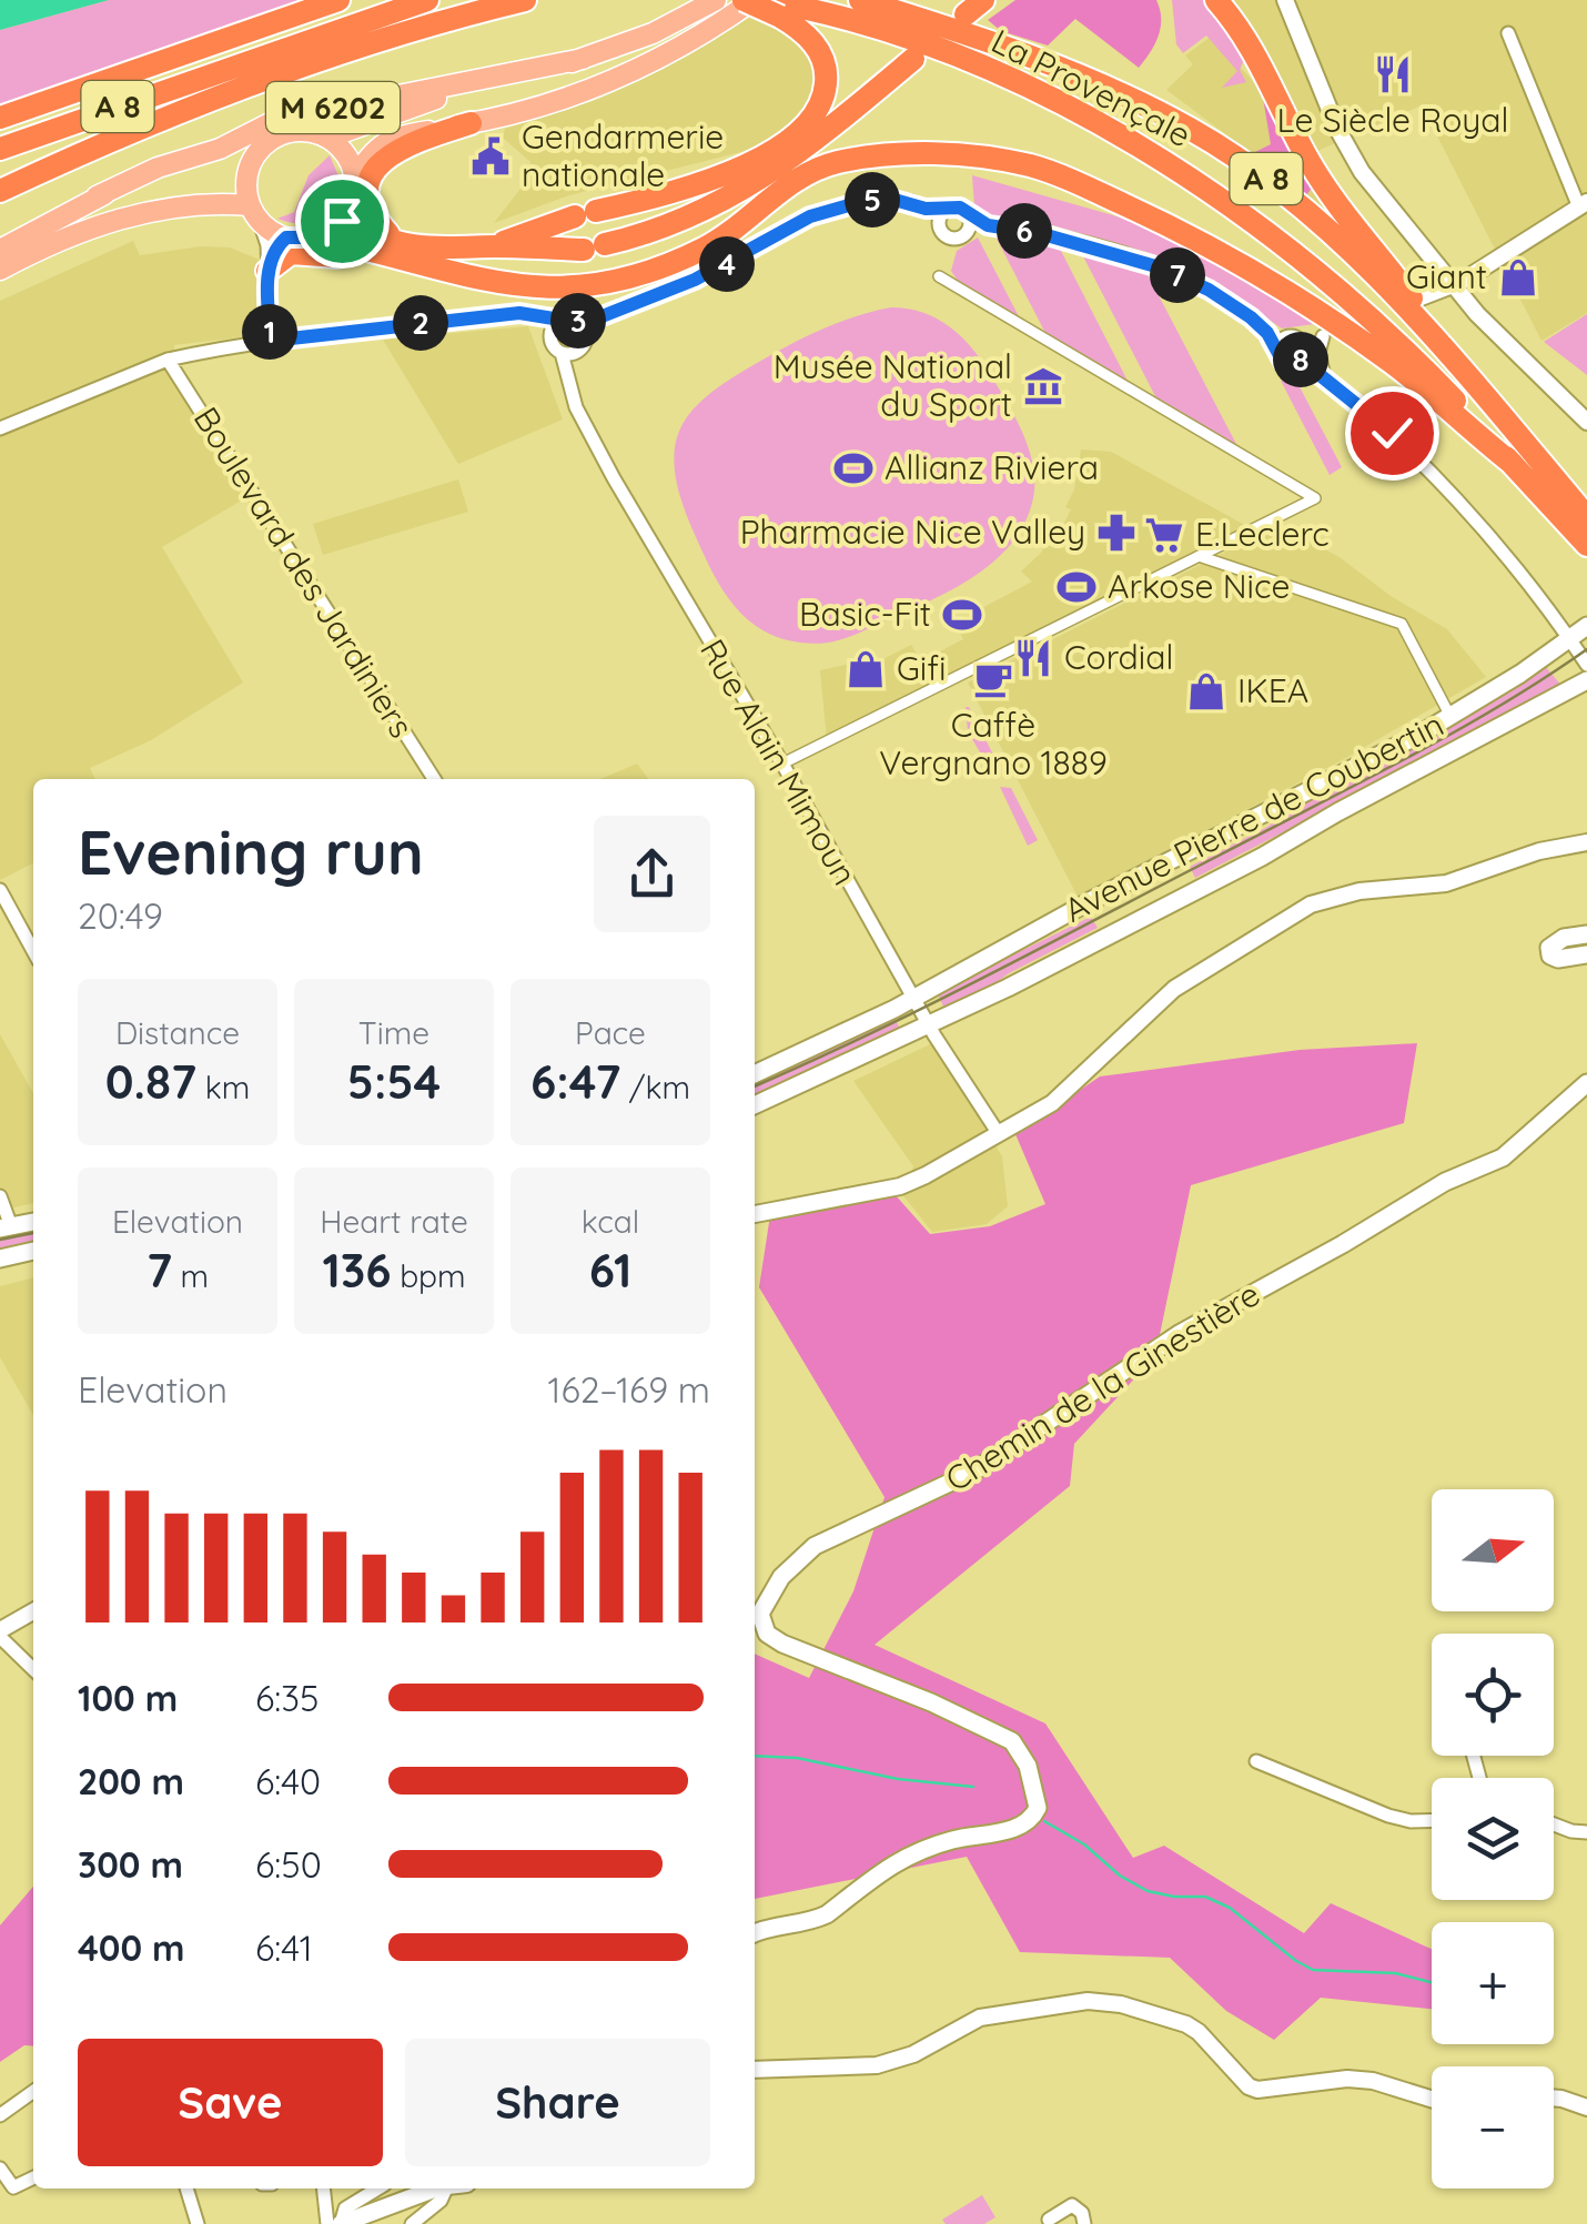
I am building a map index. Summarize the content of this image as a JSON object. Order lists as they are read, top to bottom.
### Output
{
  "streets": {
    "highway": ["La Provençale", "A 8"],
    "main road": ["M 6202", "Avenue Pierre de Coubertin", "Chemin de la Ginestière"],
    "street": ["Boulevard des Jardiniers", "Rue Alain Mimoun"]
  },
  "crossings": [
    ["La Provençale", "M 6202"],
    ["Boulevard des Jardiniers", "Rue Alain Mimoun"],
    ["Rue Alain Mimoun", "Avenue Pierre de Coubertin"]
  ],
  "places": {
    "restaurant": ["Le Siècle Royal", "Cordial"],
    "public building": ["Gendarmerie nationale"],
    "shop": ["Giant", "Gifi", "IKEA"],
    "museum": ["Musée National du Sport"],
    "sports": ["Allianz Riviera", "Arkose Nice", "Basic-Fit"],
    "pharmacy": ["Pharmacie Nice Valley"],
    "supermarket": ["E.Leclerc"],
    "cafe": ["Caffè Vergnano 1889"]
  },
  "north": "right",
  "page": {
    "pins": [
      "5",
      "6",
      "4",
      "7",
      "3",
      "2",
      "1",
      "8"
    ],
    "heading": ["Evening run", "20:49"],
    "stats": [
      ["Distance", "0.87 km"],
      ["Time", "5:54"],
      ["Pace", "6:47 /km"],
      ["Elevation", "7 m"],
      ["Heart rate", "136 bpm"],
      ["kcal", "61"]
    ],
    "chart": ["Elevation", "162–169 m"],
    "map_buttons": ["+", "−"],
    "list": [
      {
        "name": "100 m",
        "note": "6:35"
      },
      {
        "name": "200 m",
        "note": "6:40"
      },
      {
        "name": "300 m",
        "note": "6:50"
      },
      {
        "name": "400 m",
        "note": "6:41"
      }
    ],
    "buttons": ["Save", "Share"]
  }
}
